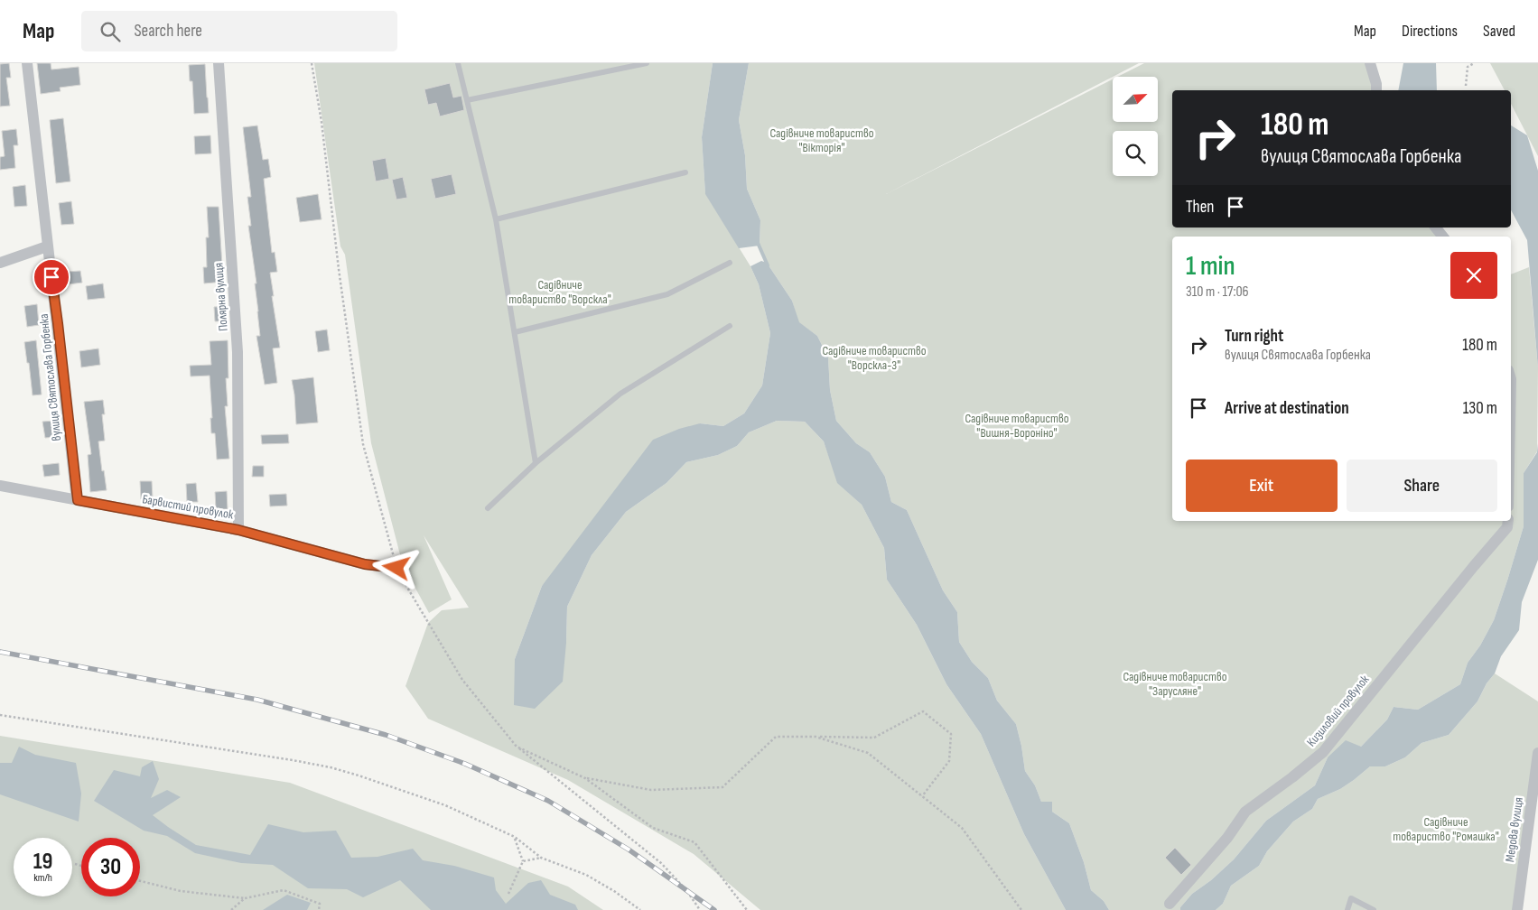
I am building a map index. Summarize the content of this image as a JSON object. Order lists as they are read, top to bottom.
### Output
{
  "streets": {
    "street": [
      "Полярна вулиця",
      "вулиця Святослава Горбенка",
      "Барвистий провулок",
      "Кизиловий провулок",
      "Медова вулиця"
    ]
  },
  "crossings": [
    ["Полярна вулиця", "Барвистий провулок"],
    ["вулиця Святослава Горбенка", "Барвистий провулок"]
  ],
  "parks": [
    "Садівниче товариство \"Вікторія\"",
    "Садівниче товариство \"Ворскла\"",
    "Садівниче товариство \"Ворскла-3\"",
    "Садівниче товариство \"Вишня-Вороніно\"",
    "Садівниче товариство \"Зарусляне\"",
    "Садівниче товариство \"Ромашка\""
  ],
  "north": "top right",
  "page": {
    "header": "Map",
    "search": "Search here",
    "nav": ["Map", "Directions", "Saved"],
    "turn": ["180 m", "вулиця Святослава Горбенка"],
    "then": "Then",
    "heading": ["1 min", "310 m · 17:06"],
    "list": [
      {
        "name": "Turn right",
        "note": "вулиця Святослава Горбенка",
        "value": "180 m"
      },
      {
        "name": "Arrive at destination",
        "value": "130 m"
      }
    ],
    "buttons": ["Exit", "Share"],
    "speed": "19 km/h",
    "limit": "30"
  }
}
